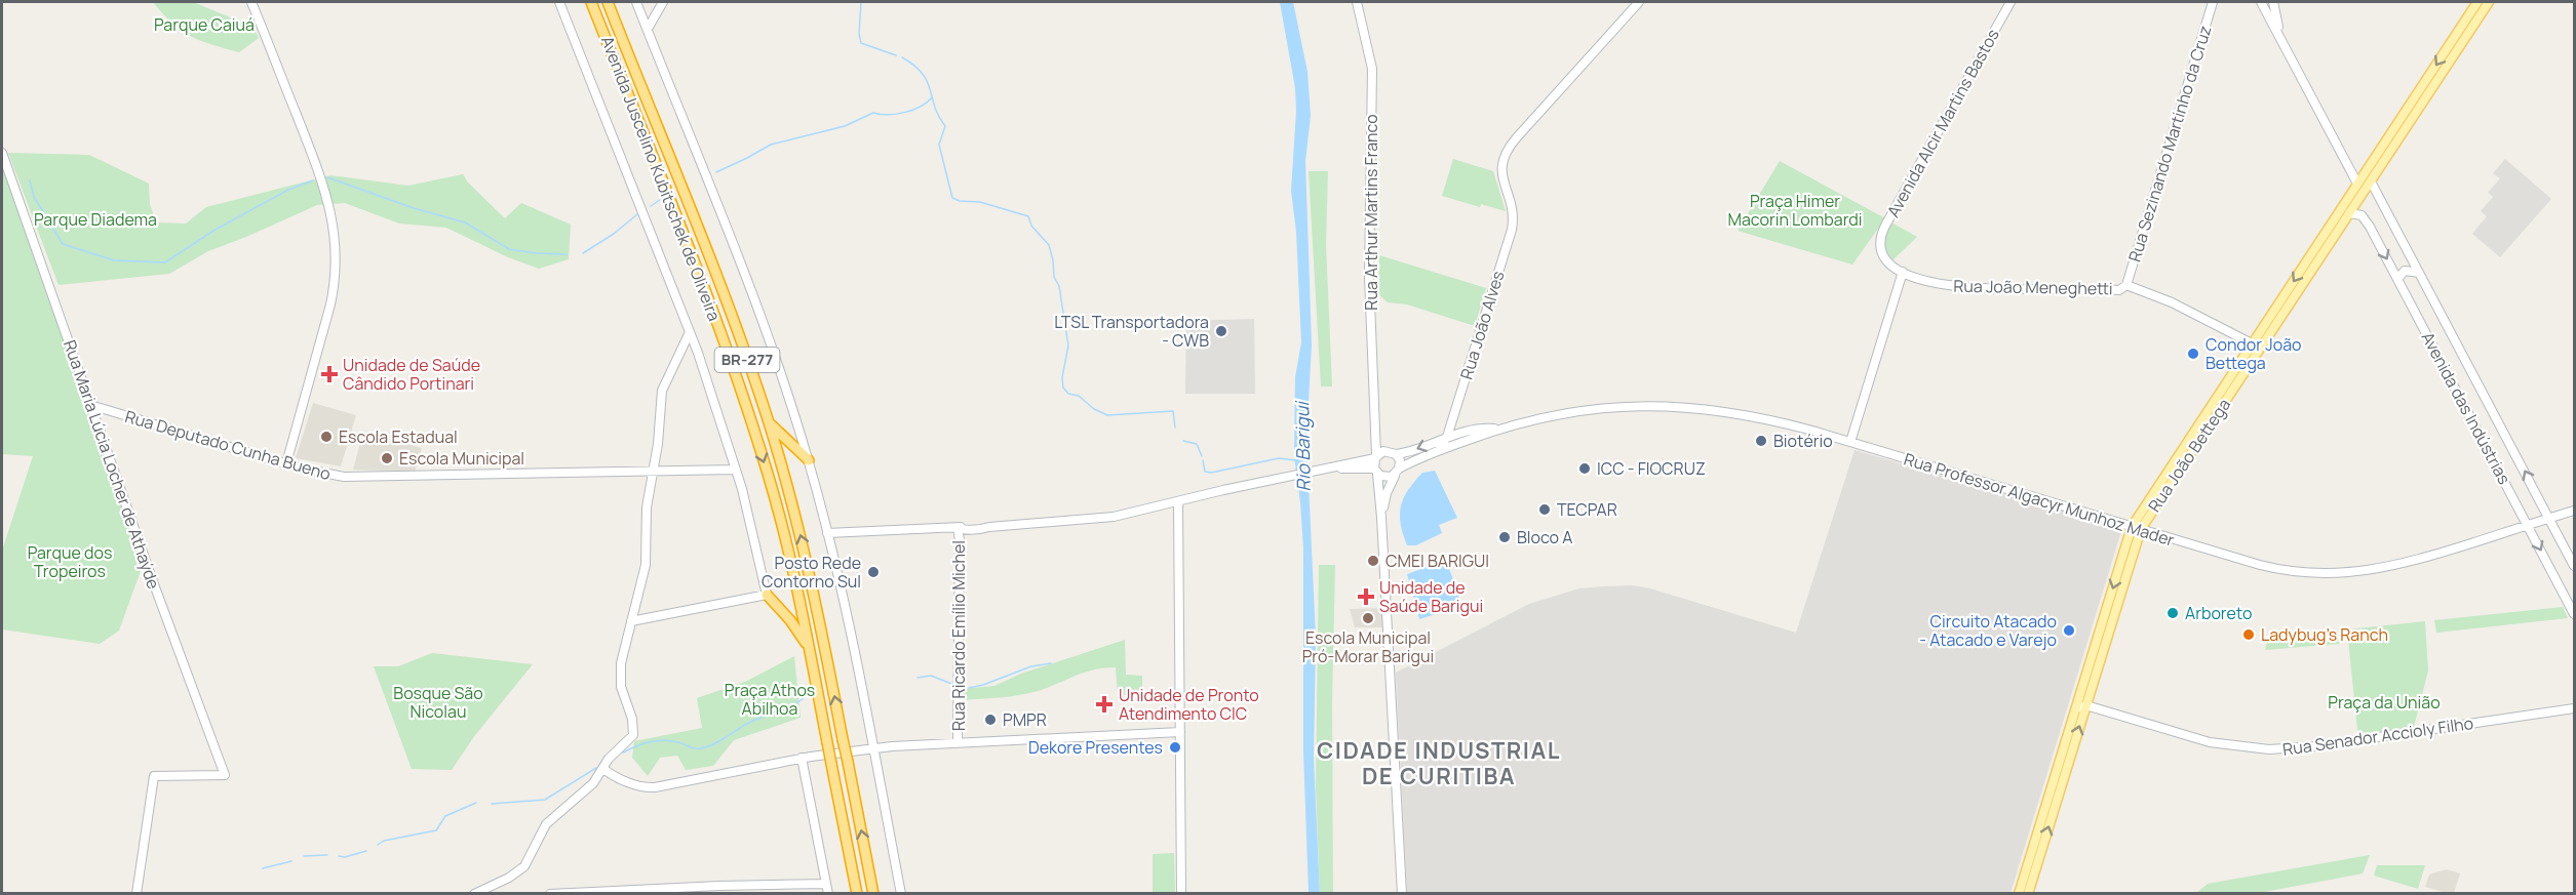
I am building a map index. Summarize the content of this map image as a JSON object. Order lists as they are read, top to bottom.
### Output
{
  "streets": {
    "highway": ["Avenida Juscelino Kubitschek de Oliveira", "BR-277"],
    "main road": ["Rua João Bettega"],
    "street": [
      "Avenida Alcir Martins Bastos",
      "Rua Sezinando Martinho da Cruz",
      "Rua Arthur Martins Franco",
      "Rua João Meneghetti",
      "Rua João Alves",
      "Avenida das Indústrias",
      "Rua Deputado Cunha Bueno",
      "Rua Maria Lúcia Locher de Athaýde",
      "Rua Professor Algacyr Munhoz Mader",
      "Rua Ricardo Emílio Michel",
      "Rua Senador Accioly Filho"
    ]
  },
  "crossings": [
    ["Avenida Alcir Martins Bastos", "Rua João Meneghetti"],
    ["Rua Sezinando Martinho da Cruz", "Rua João Meneghetti"],
    ["Rua Arthur Martins Franco", "Rua Professor Algacyr Munhoz Mader"],
    ["Rua João Alves", "Rua Professor Algacyr Munhoz Mader"],
    ["Avenida das Indústrias", "Rua João Bettega"],
    ["Avenida das Indústrias", "Rua Professor Algacyr Munhoz Mader"],
    ["Rua Deputado Cunha Bueno", "Rua Maria Lúcia Locher de Athaýde"],
    ["Rua João Bettega", "Rua Professor Algacyr Munhoz Mader"],
    ["Rua João Bettega", "Rua Senador Accioly Filho"]
  ],
  "districts": ["CIDADE INDUSTRIAL DE CURITIBA"],
  "water": ["Rio Barigui"],
  "parks": [
    "Parque Caiuá",
    "Praça Himer Macorin Lombardi",
    "Parque Diadema",
    "Parque dos Tropeiros",
    "Praça Athos Abilhoa",
    "Bosque São Nicolau",
    "Praça da União"
  ],
  "places": {
    "other": [
      "LTSL Transportadora - CWB",
      "Condor João Bettega",
      "Escola Estadual",
      "Biotério",
      "Escola Municipal",
      "ICC - FIOCRUZ",
      "TECPAR",
      "Bloco A",
      "CMEI BARIGUI",
      "Posto Rede Contorno Sul",
      "Arboreto",
      "Escola Municipal Pró-Morar Barigui",
      "Circuito Atacado - Atacado e Varejo",
      "Ladybug's Ranch",
      "PMPR",
      "Dekore Presentes"
    ],
    "health": ["Unidade de Saúde Cândido Portinari", "Unidade de Saúde Barigui", "Unidade de Pronto Atendimento CIC"]
  }
}
